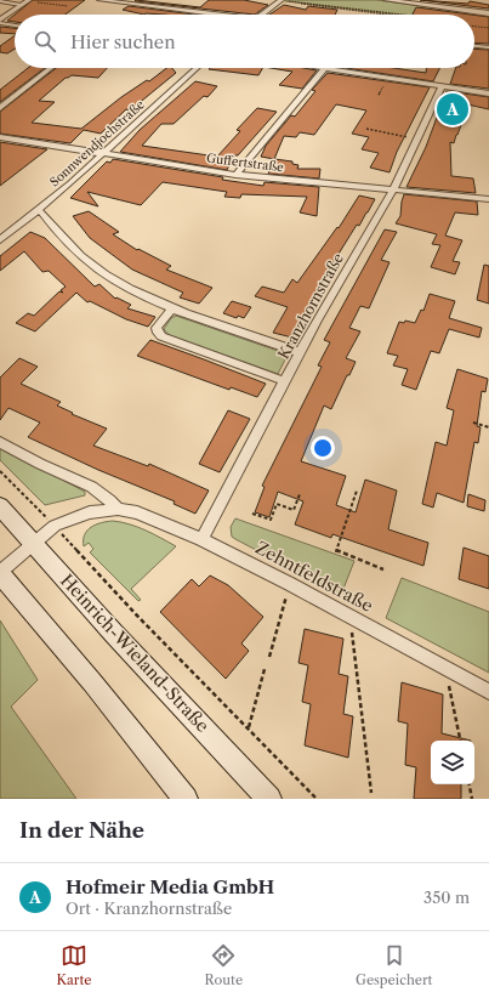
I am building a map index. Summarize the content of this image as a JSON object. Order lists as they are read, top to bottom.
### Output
{
  "streets": {
    "main road": ["Heinrich-Wieland-Straße"],
    "street": [
      "Sonnwendjochstraße",
      "Guffertstraße",
      "Kranzhornstraße",
      "Zehntfeldstraße"
    ]
  },
  "crossings": [
    ["Sonnwendjochstraße", "Guffertstraße"],
    ["Guffertstraße", "Kranzhornstraße"],
    ["Kranzhornstraße", "Zehntfeldstraße"],
    ["Zehntfeldstraße", "Heinrich-Wieland-Straße"]
  ],
  "page": {
    "search": "Hier suchen",
    "pins": "A",
    "heading": "In der Nähe",
    "list": [
      {
        "mark": "A",
        "name": "Hofmeir Media GmbH",
        "note": "Ort · Kranzhornstraße",
        "value": "350 m"
      }
    ],
    "nav": ["Karte", "Route", "Gespeichert"]
  }
}
